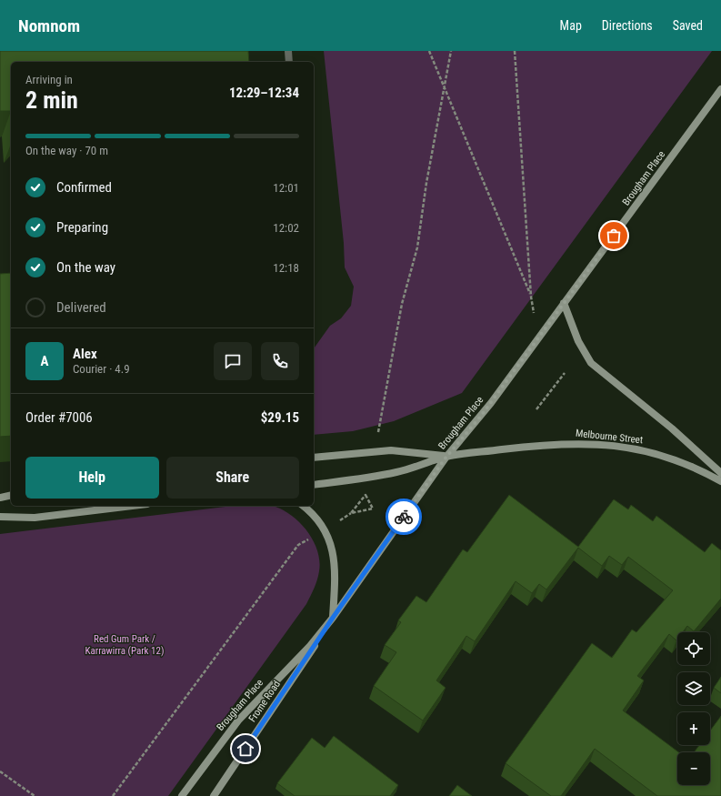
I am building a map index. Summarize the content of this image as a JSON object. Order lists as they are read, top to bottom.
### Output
{
  "streets": {
    "main road": ["Brougham Place", "Melbourne Street", "Frome Road"]
  },
  "crossings": [
    ["Brougham Place", "Melbourne Street"],
    ["Brougham Place", "Frome Road"]
  ],
  "parks": ["Red Gum Park / Karrawirra (Park 12)"],
  "page": {
    "header": "Nomnom",
    "nav": ["Map", "Directions", "Saved"],
    "heading": ["2 min", "Arriving in", "12:29–12:34"],
    "panel": [
      "Alex",
      "Courier · 4.9",
      "Order #7006",
      "$29.15"
    ],
    "bar": "On the way · 70 m",
    "list": [
      ["Confirmed", "12:01"],
      ["Preparing", "12:02"],
      ["On the way", "12:18"],
      "Delivered"
    ],
    "round": "A",
    "buttons": ["Help", "Share"],
    "map_buttons": ["+", "−"]
  }
}
